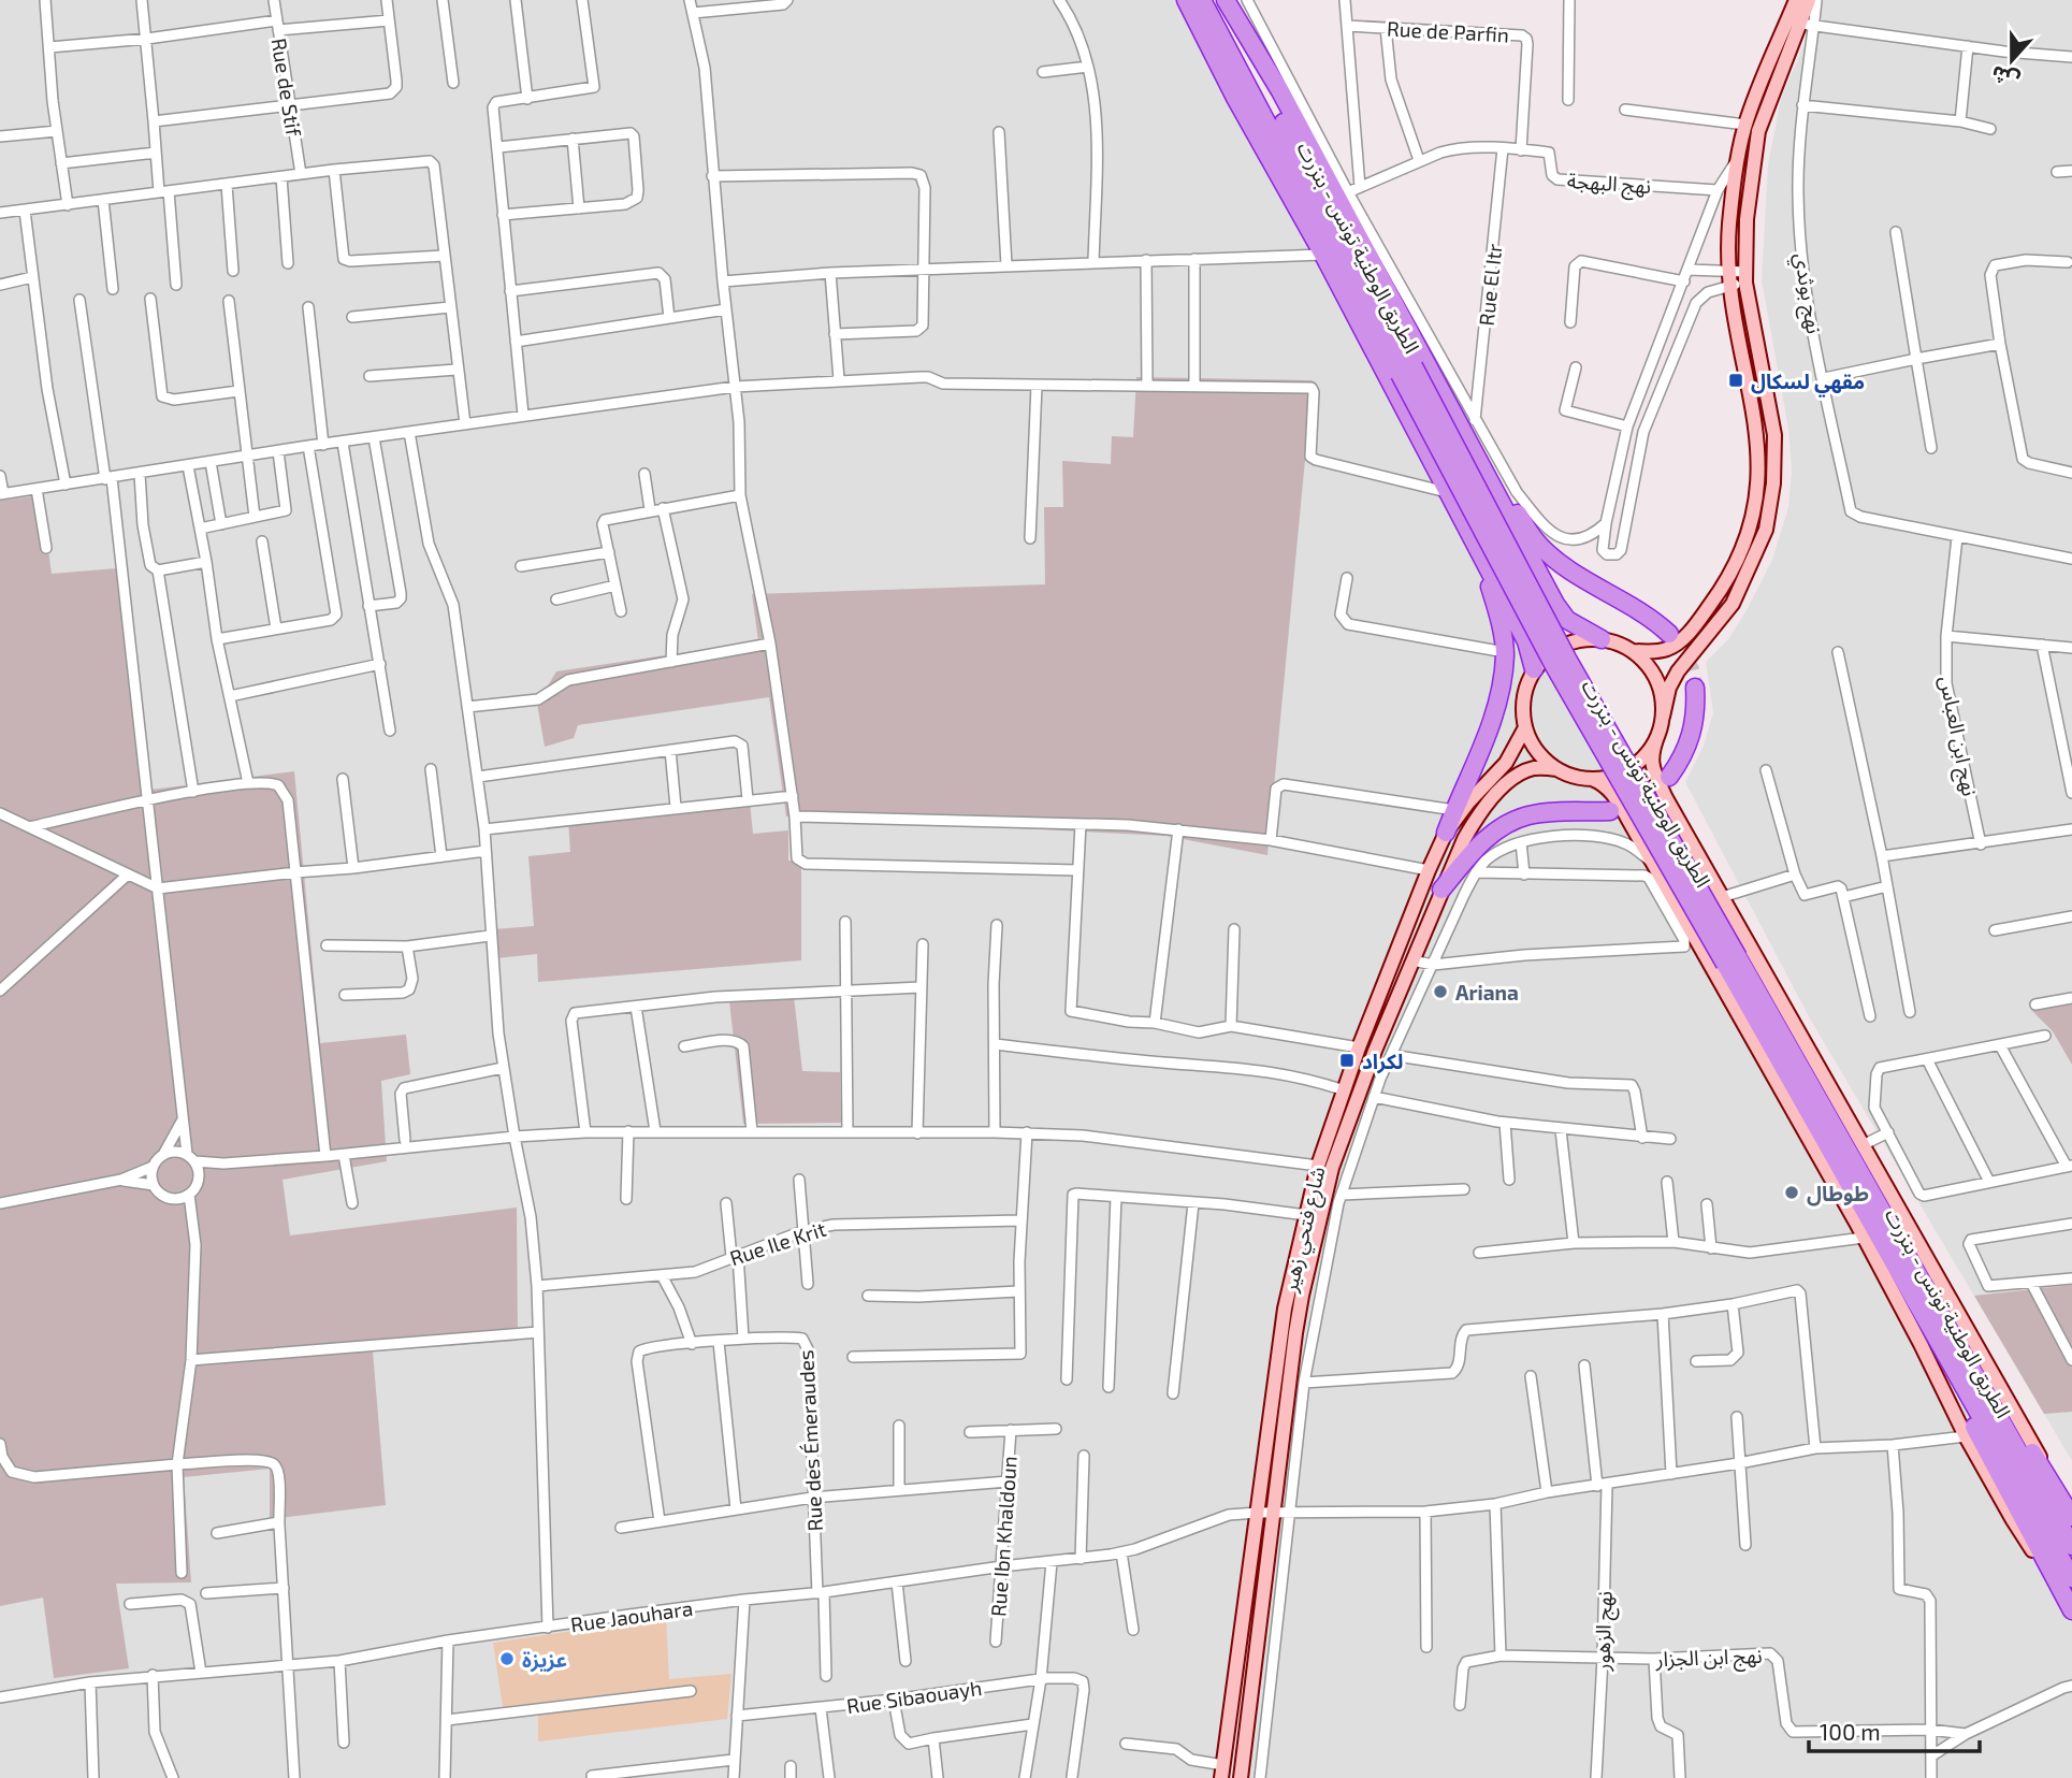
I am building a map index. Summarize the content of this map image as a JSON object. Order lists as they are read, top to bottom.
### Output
{
  "streets": {
    "highway": ["الطريق الوطنية تونس - بنزرت"],
    "street": [
      "Rue de Parfin",
      "Rue de Stif",
      "نهج البهجة",
      "Rue El Itr",
      "نهج بوثدي",
      "نهج ابن العباس",
      "شارع فتحي زهير",
      "Rue Ile Krit",
      "Rue des Émeraudes",
      "Rue Ibn Khaldoun",
      "Rue Jaouhara",
      "نهج الزهور",
      "نهج ابن الجزار",
      "Rue Sibaouayh"
    ]
  },
  "crossings": [
    ["Rue de Parfin", "نهج البهجة"],
    ["نهج بوثدي", "نهج ابن العباس"],
    ["شارع فتحي زهير", "Rue Jaouhara"],
    ["Rue des Émeraudes", "Rue Jaouhara"],
    ["Rue Ibn Khaldoun", "Rue Jaouhara"],
    ["Rue Jaouhara", "نهج الزهور"],
    ["نهج الزهور", "نهج ابن الجزار"]
  ],
  "places": {
    "transit": ["مقهي لسكال", "لكراد"],
    "other": ["Ariana", "طوطال", "عزيزة"]
  },
  "scale_bar": "100 m",
  "north": "bottom"
}
